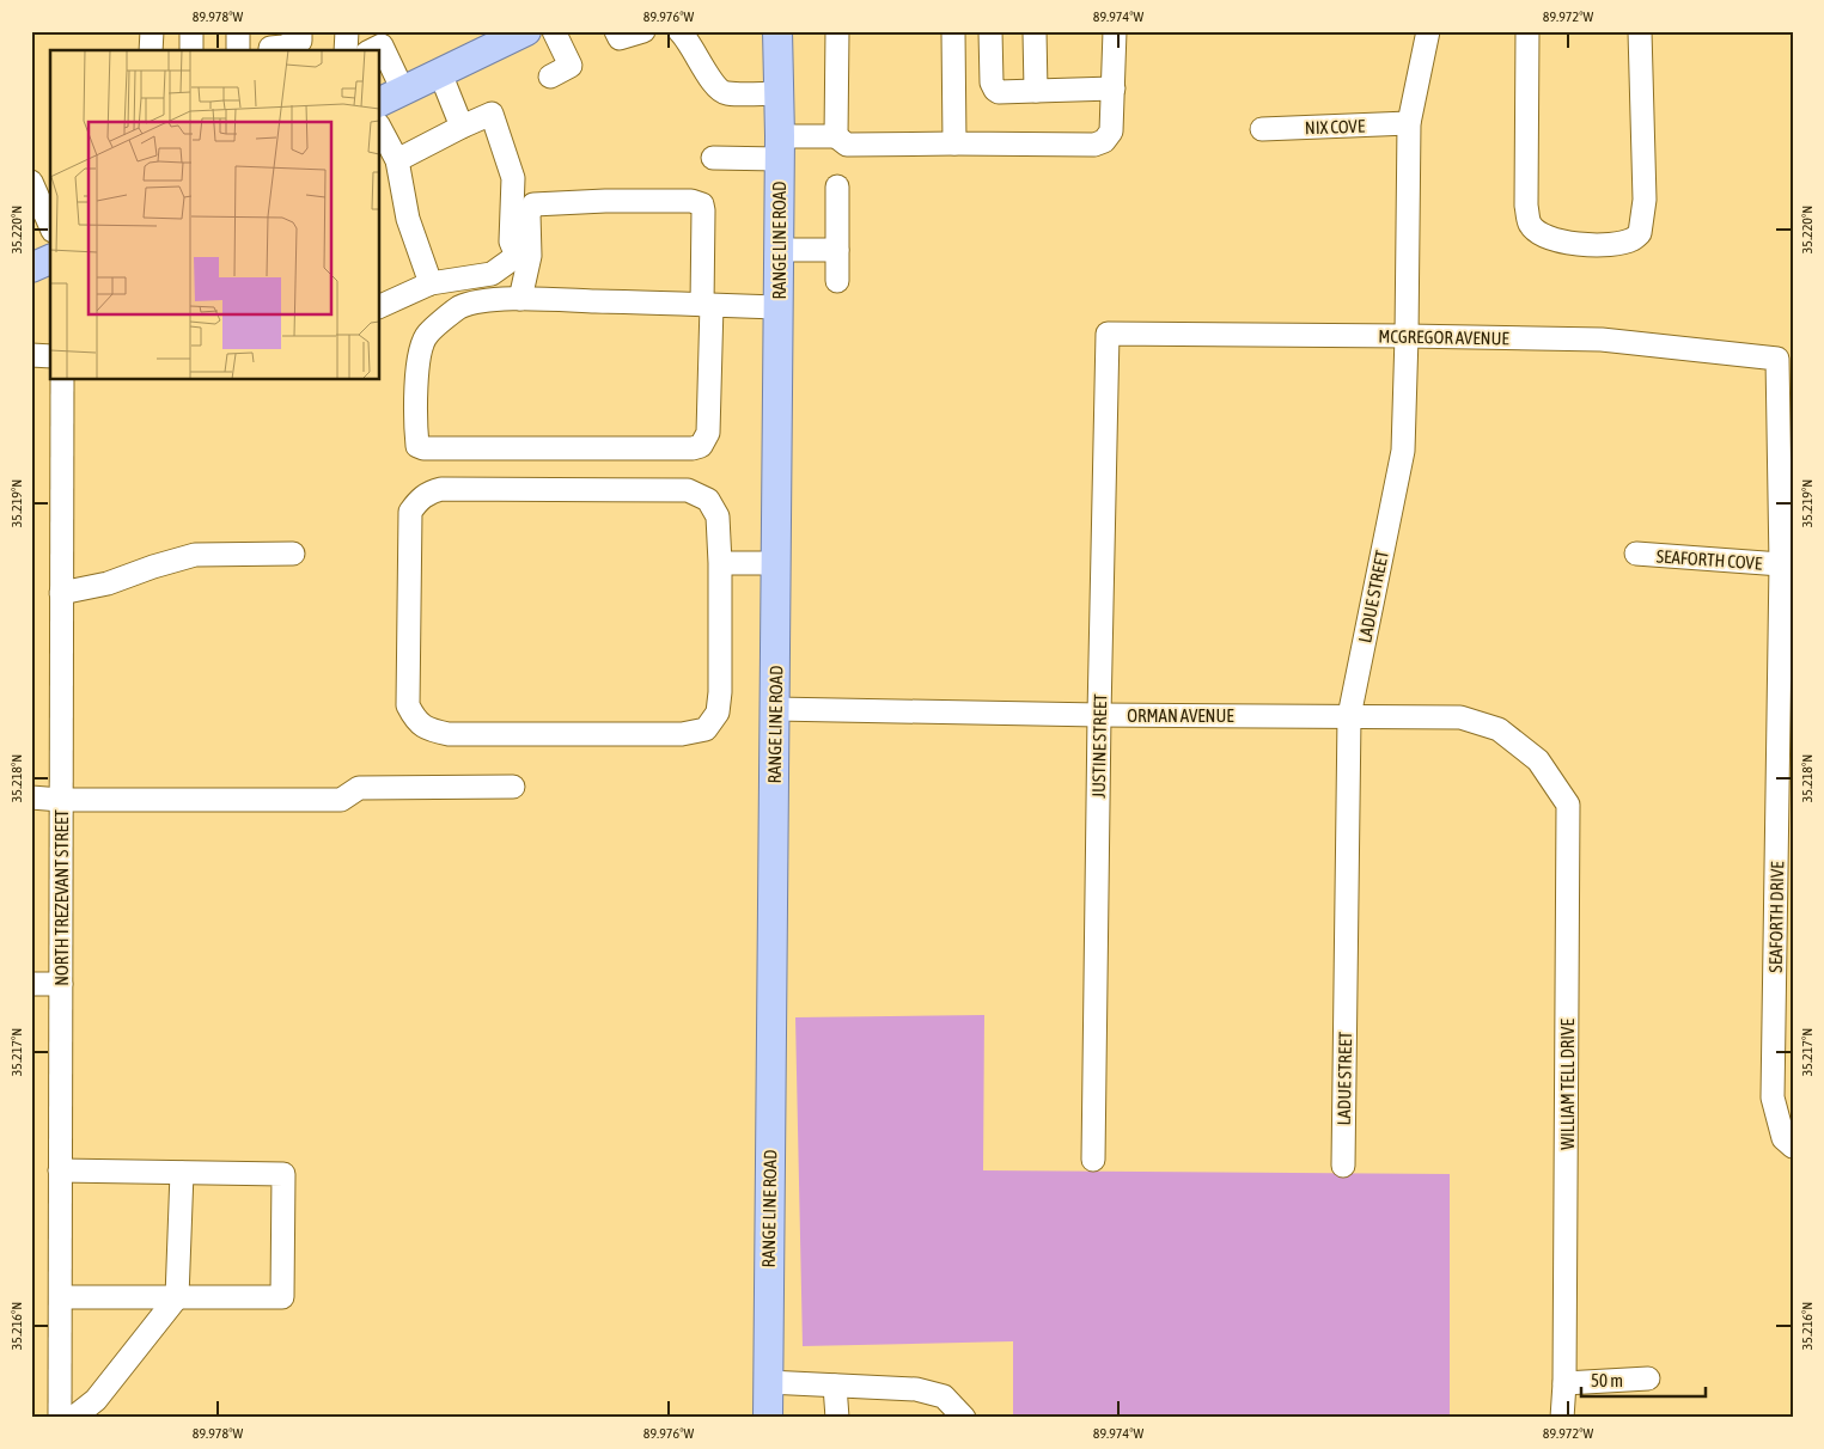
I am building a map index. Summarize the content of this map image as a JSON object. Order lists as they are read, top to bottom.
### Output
{
  "streets": {
    "main road": ["RANGE LINE ROAD"],
    "street": [
      "NIX COVE",
      "MCGREGOR AVENUE",
      "SEAFORTH COVE",
      "LADUE STREET",
      "ORMAN AVENUE",
      "JUSTINE STREET",
      "NORTH TREZEVANT STREET",
      "SEAFORTH DRIVE",
      "WILLIAM TELL DRIVE"
    ]
  },
  "crossings": [
    ["NIX COVE", "LADUE STREET"],
    ["RANGE LINE ROAD", "ORMAN AVENUE"],
    ["MCGREGOR AVENUE", "LADUE STREET"],
    ["MCGREGOR AVENUE", "JUSTINE STREET"],
    ["MCGREGOR AVENUE", "SEAFORTH DRIVE"],
    ["SEAFORTH COVE", "SEAFORTH DRIVE"],
    ["LADUE STREET", "ORMAN AVENUE"],
    ["ORMAN AVENUE", "JUSTINE STREET"],
    ["ORMAN AVENUE", "WILLIAM TELL DRIVE"]
  ],
  "scale_bar": "50 m",
  "coordinates": [
    "89.978°W",
    "89.976°W",
    "89.974°W",
    "89.972°W",
    "35.220°N",
    "35.219°N",
    "35.218°N",
    "35.217°N",
    "35.216°N"
  ]
}
